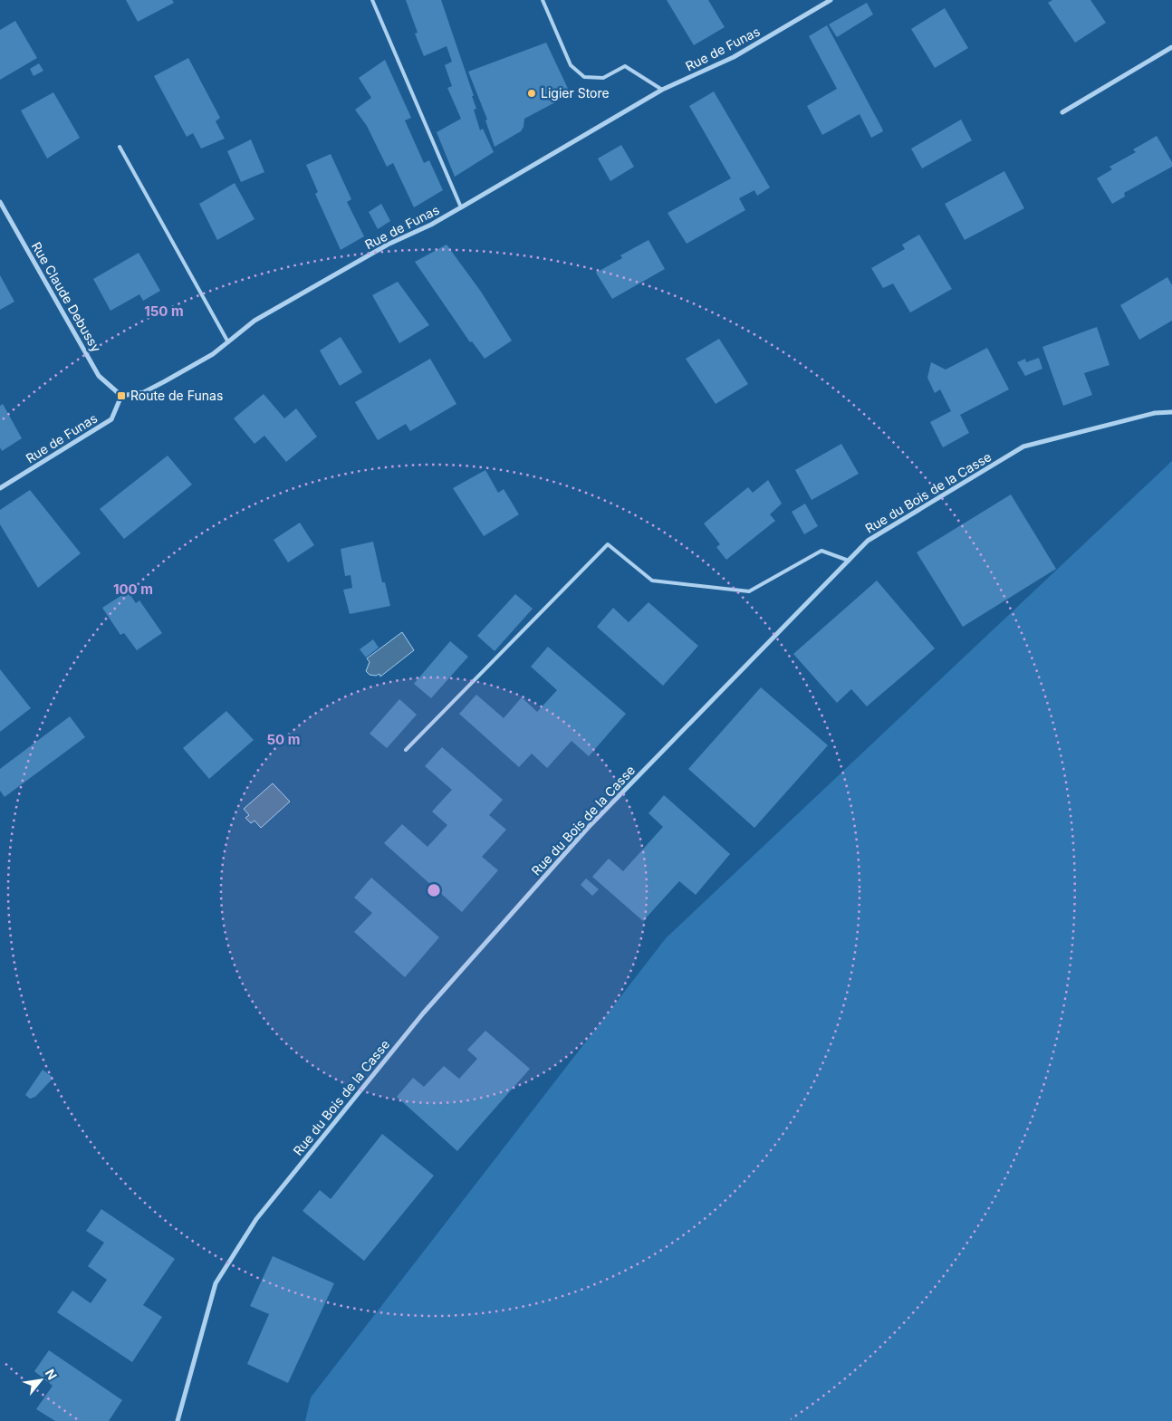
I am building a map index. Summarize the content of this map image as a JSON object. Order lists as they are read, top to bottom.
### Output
{
  "streets": {
    "street": ["Rue de Funas", "Rue Claude Debussy", "Rue du Bois de la Casse"]
  },
  "crossings": [
    ["Rue de Funas", "Rue Claude Debussy"]
  ],
  "places": {
    "other": ["Ligier Store"],
    "transit": ["Route de Funas"]
  },
  "north": "top right",
  "rings": ["150 m", "100 m", "50 m"]
}
